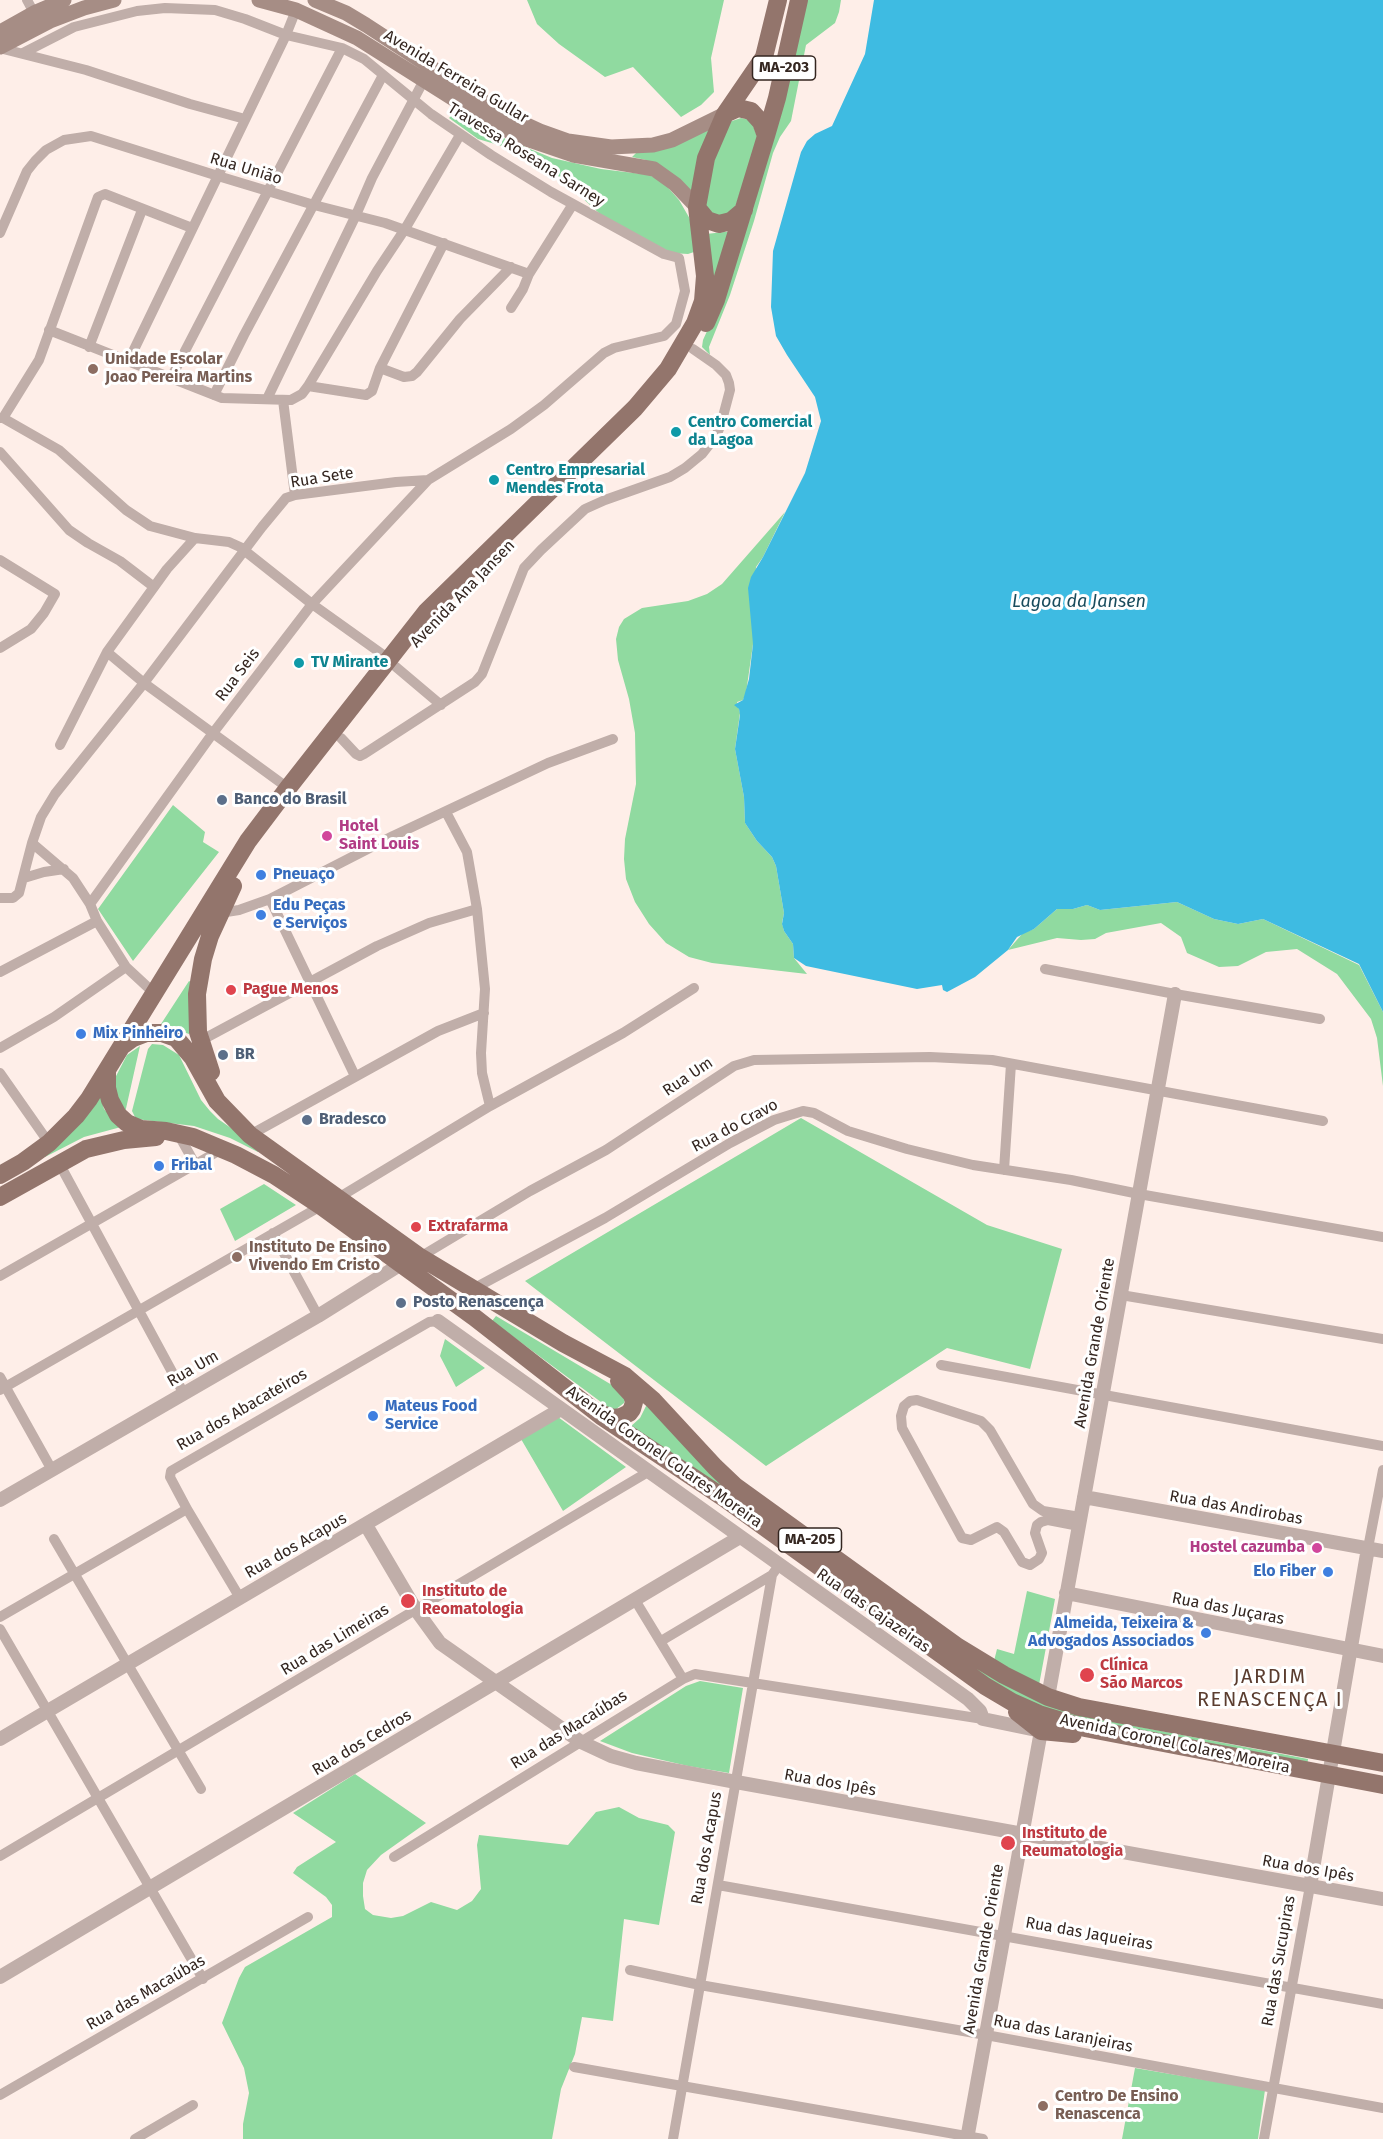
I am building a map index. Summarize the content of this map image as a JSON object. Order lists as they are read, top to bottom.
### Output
{
  "streets": {
    "main road": [
      "MA-203",
      "Avenida Ferreira Gullar",
      "Avenida Ana Jansen",
      "Avenida Coronel Colares Moreira",
      "MA-205"
    ],
    "street": [
      "Travessa Roseana Sarney",
      "Rua União",
      "Rua Sete",
      "Rua Seis",
      "Rua Um",
      "Rua do Cravo",
      "Avenida Grande Oriente",
      "Rua dos Abacateiros",
      "Rua das Andirobas",
      "Rua dos Acapus",
      "Rua das Juçaras",
      "Rua das Cajazeiras",
      "Rua das Limeiras",
      "Rua das Macaúbas",
      "Rua dos Cedros",
      "Rua dos Ipês",
      "Rua das Jaqueiras",
      "Rua das Sucupiras",
      "Rua das Laranjeiras"
    ]
  },
  "crossings": [
    ["MA-203", "Avenida Ferreira Gullar"],
    ["MA-203", "Avenida Ana Jansen"],
    ["Avenida Ferreira Gullar", "Avenida Ana Jansen"],
    ["Travessa Roseana Sarney", "Rua Sete"],
    ["Rua Sete", "Rua Seis"],
    ["Avenida Ana Jansen", "Avenida Coronel Colares Moreira"],
    ["Rua Um", "Avenida Grande Oriente"],
    ["Rua Um", "Avenida Coronel Colares Moreira"],
    ["Rua do Cravo", "Avenida Grande Oriente"],
    ["Rua do Cravo", "Avenida Coronel Colares Moreira"],
    ["Avenida Grande Oriente", "Avenida Coronel Colares Moreira"],
    ["Avenida Grande Oriente", "Rua das Andirobas"],
    ["Avenida Grande Oriente", "Rua das Juçaras"],
    ["Avenida Grande Oriente", "Rua dos Ipês"],
    ["Avenida Grande Oriente", "Rua das Jaqueiras"],
    ["Avenida Grande Oriente", "Rua das Laranjeiras"],
    ["Rua dos Abacateiros", "Avenida Coronel Colares Moreira"],
    ["Rua dos Abacateiros", "Rua das Cajazeiras"],
    ["Avenida Coronel Colares Moreira", "Rua das Sucupiras"],
    ["Rua das Andirobas", "Rua das Sucupiras"],
    ["Rua dos Acapus", "Rua das Cajazeiras"],
    ["Rua dos Acapus", "Rua dos Ipês"],
    ["Rua dos Acapus", "Rua das Jaqueiras"],
    ["Rua dos Acapus", "Rua das Laranjeiras"],
    ["Rua das Juçaras", "Rua das Sucupiras"],
    ["Rua das Cajazeiras", "Rua das Limeiras"],
    ["Rua das Cajazeiras", "Rua dos Cedros"],
    ["Rua das Limeiras", "Rua dos Ipês"],
    ["Rua das Macaúbas", "Rua dos Ipês"],
    ["Rua dos Cedros", "Rua dos Ipês"],
    ["Rua dos Ipês", "Rua das Sucupiras"],
    ["Rua das Jaqueiras", "Rua das Sucupiras"],
    ["Rua das Sucupiras", "Rua das Laranjeiras"]
  ],
  "districts": ["JARDIM RENASCENÇA I"],
  "water": ["Lagoa da Jansen"],
  "places": [
    "Unidade Escolar Joao Pereira Martins",
    "Centro Comercial da Lagoa",
    "Centro Empresarial Mendes Frota",
    "TV Mirante",
    "Banco do Brasil",
    "Hotel Saint Louis",
    "Pneuaço",
    "Edu Peças e Serviços",
    "Pague Menos",
    "Mix Pinheiro",
    "BR",
    "Bradesco",
    "Fribal",
    "Extrafarma",
    "Instituto De Ensino Vivendo Em Cristo",
    "Posto Renascença",
    "Mateus Food Service",
    "Hostel cazumba",
    "Elo Fiber",
    "Instituto de Reomatologia",
    "Almeida, Teixeira & Advogados Associados",
    "Clínica São Marcos",
    "Instituto de Reumatologia",
    "Centro De Ensino Renascenca"
  ]
}
